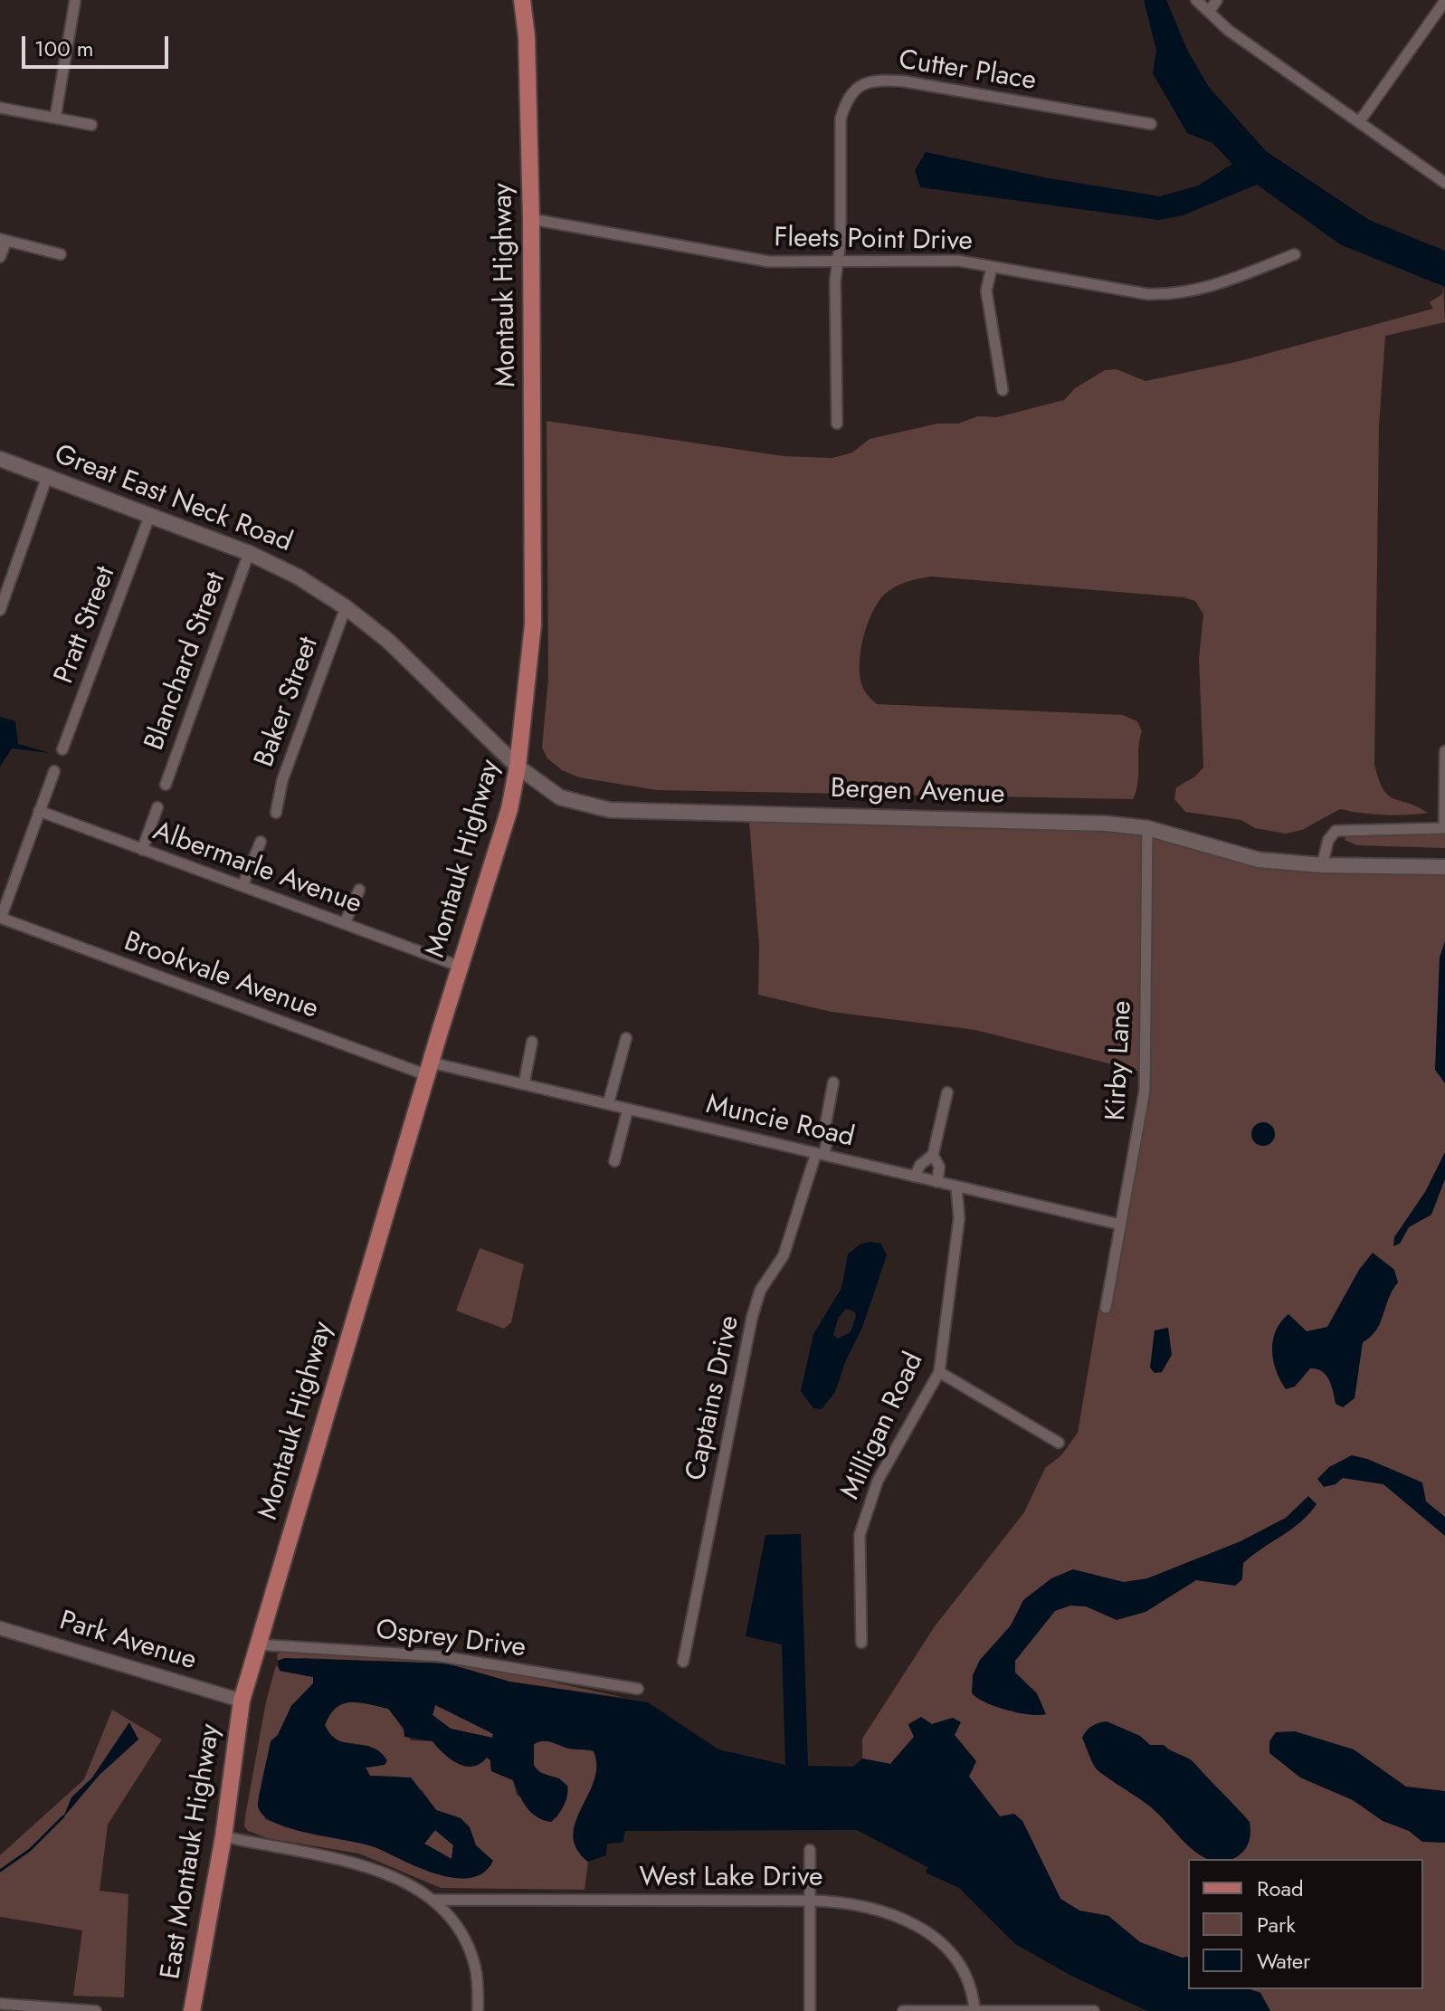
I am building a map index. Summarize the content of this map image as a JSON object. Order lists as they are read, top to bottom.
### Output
{
  "streets": {
    "main road": [
      "Montauk Highway",
      "Great East Neck Road",
      "Bergen Avenue",
      "East Montauk Highway"
    ],
    "street": [
      "Cutter Place",
      "Fleets Point Drive",
      "Pratt Street",
      "Blanchard Street",
      "Baker Street",
      "Albermarle Avenue",
      "Brookvale Avenue",
      "Kirby Lane",
      "Muncie Road",
      "Captains Drive",
      "Milligan Road",
      "Osprey Drive",
      "Park Avenue",
      "West Lake Drive"
    ]
  },
  "crossings": [
    ["Cutter Place", "Fleets Point Drive"],
    ["Fleets Point Drive", "Montauk Highway"],
    ["Montauk Highway", "Great East Neck Road"],
    ["Montauk Highway", "Bergen Avenue"],
    ["Montauk Highway", "Albermarle Avenue"],
    ["Montauk Highway", "Brookvale Avenue"],
    ["Montauk Highway", "Muncie Road"],
    ["Montauk Highway", "Osprey Drive"],
    ["Montauk Highway", "Park Avenue"],
    ["Montauk Highway", "East Montauk Highway"],
    ["Great East Neck Road", "Pratt Street"],
    ["Great East Neck Road", "Blanchard Street"],
    ["Great East Neck Road", "Baker Street"],
    ["Great East Neck Road", "Bergen Avenue"],
    ["Bergen Avenue", "Kirby Lane"],
    ["Brookvale Avenue", "Muncie Road"],
    ["Kirby Lane", "Muncie Road"],
    ["Muncie Road", "Captains Drive"],
    ["Muncie Road", "Milligan Road"],
    ["Park Avenue", "East Montauk Highway"]
  ],
  "legend": ["Road", "Park", "Water"],
  "scale_bar": "100 m"
}
